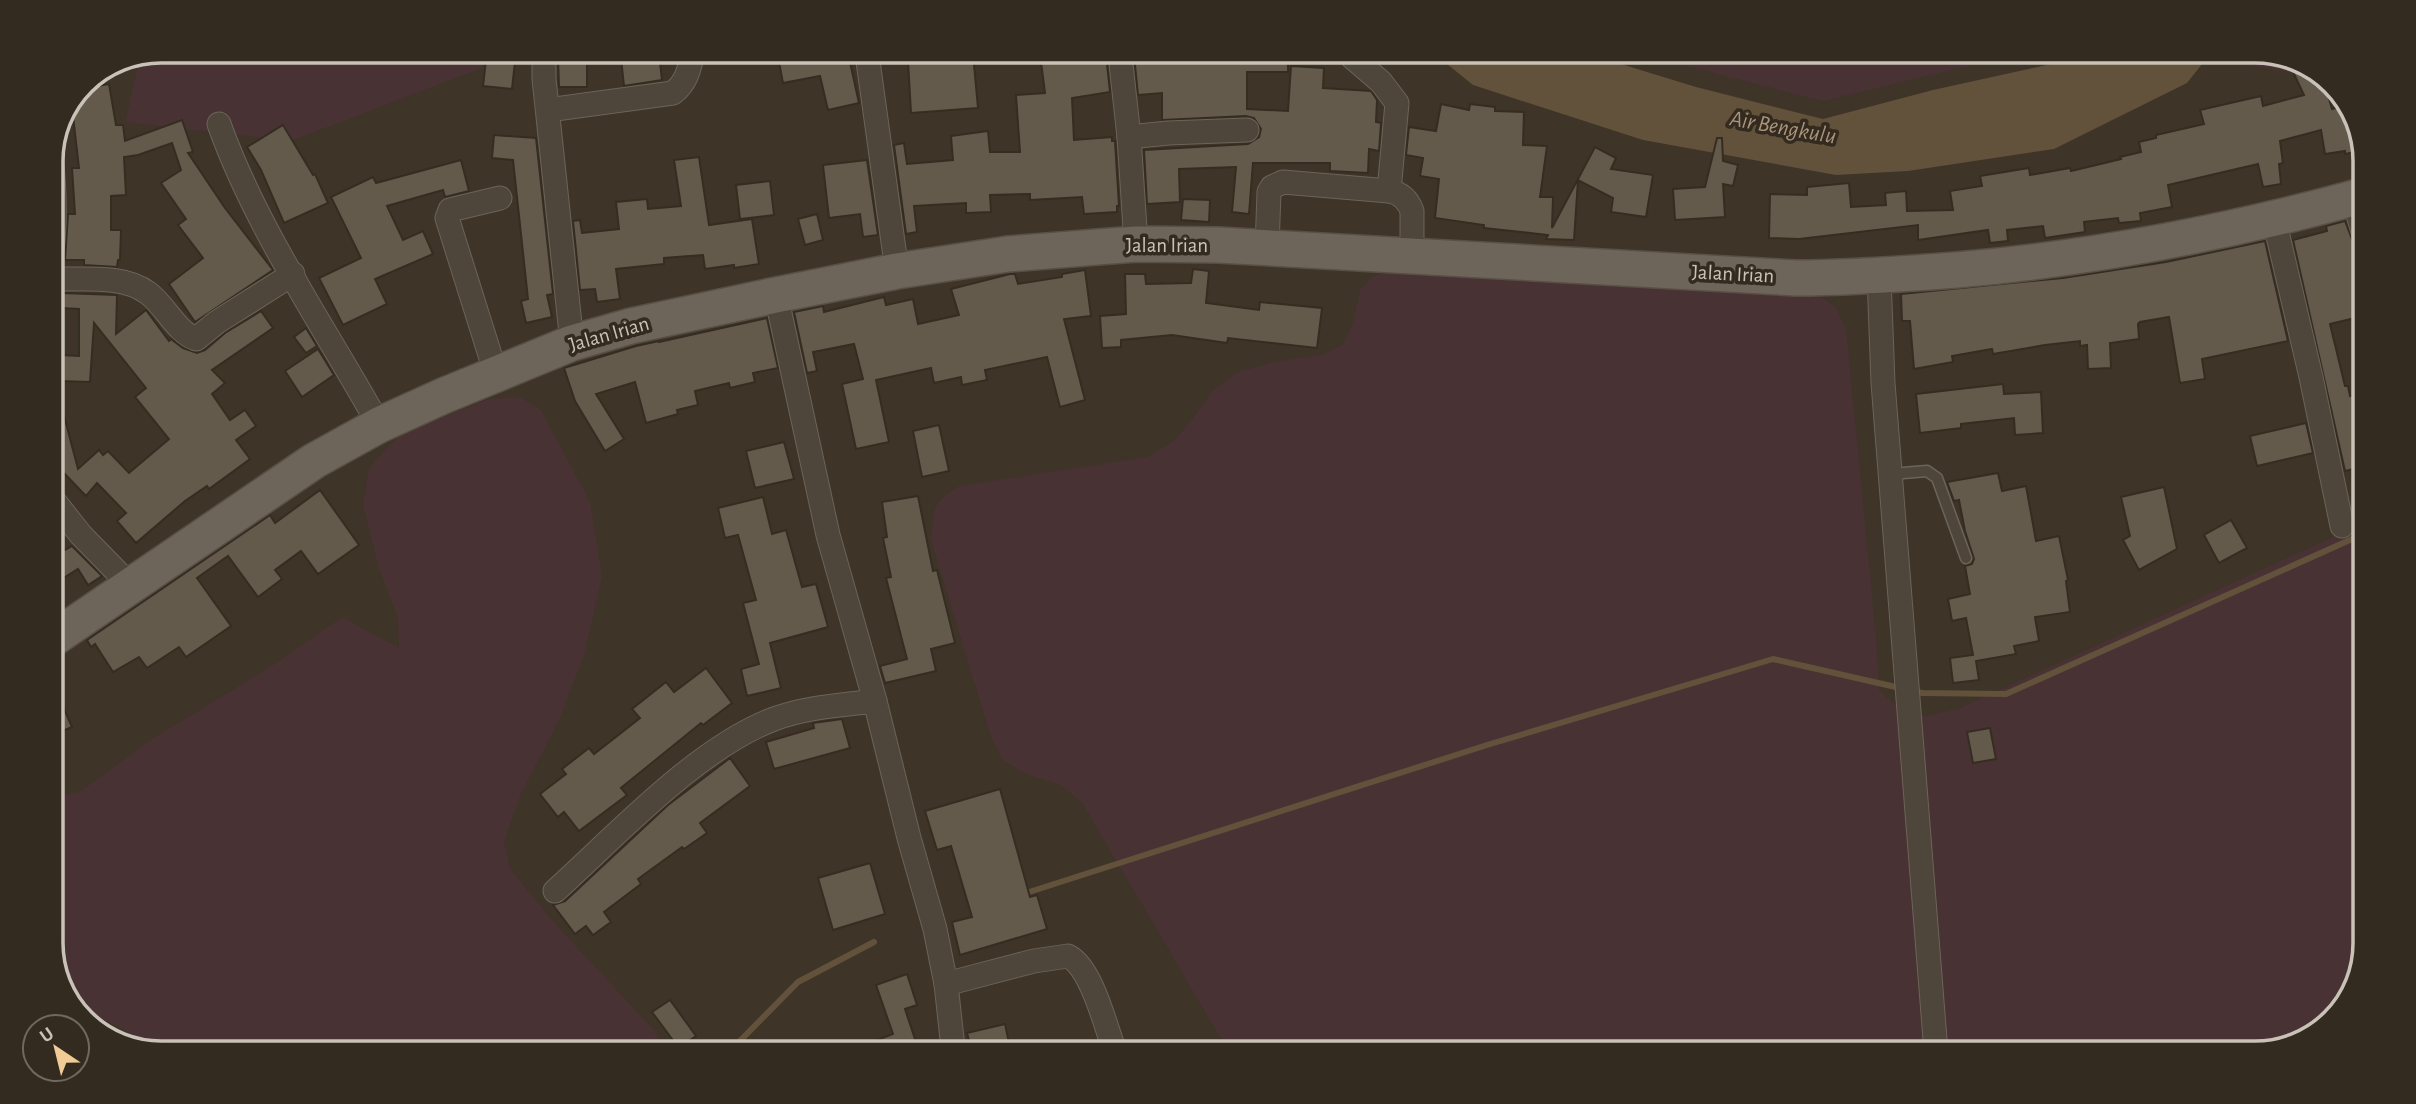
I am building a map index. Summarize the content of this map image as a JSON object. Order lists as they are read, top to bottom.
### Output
{
  "streets": {
    "main road": ["Jalan Irian"]
  },
  "water": ["Air Bengkulu"],
  "north": "top left"
}
